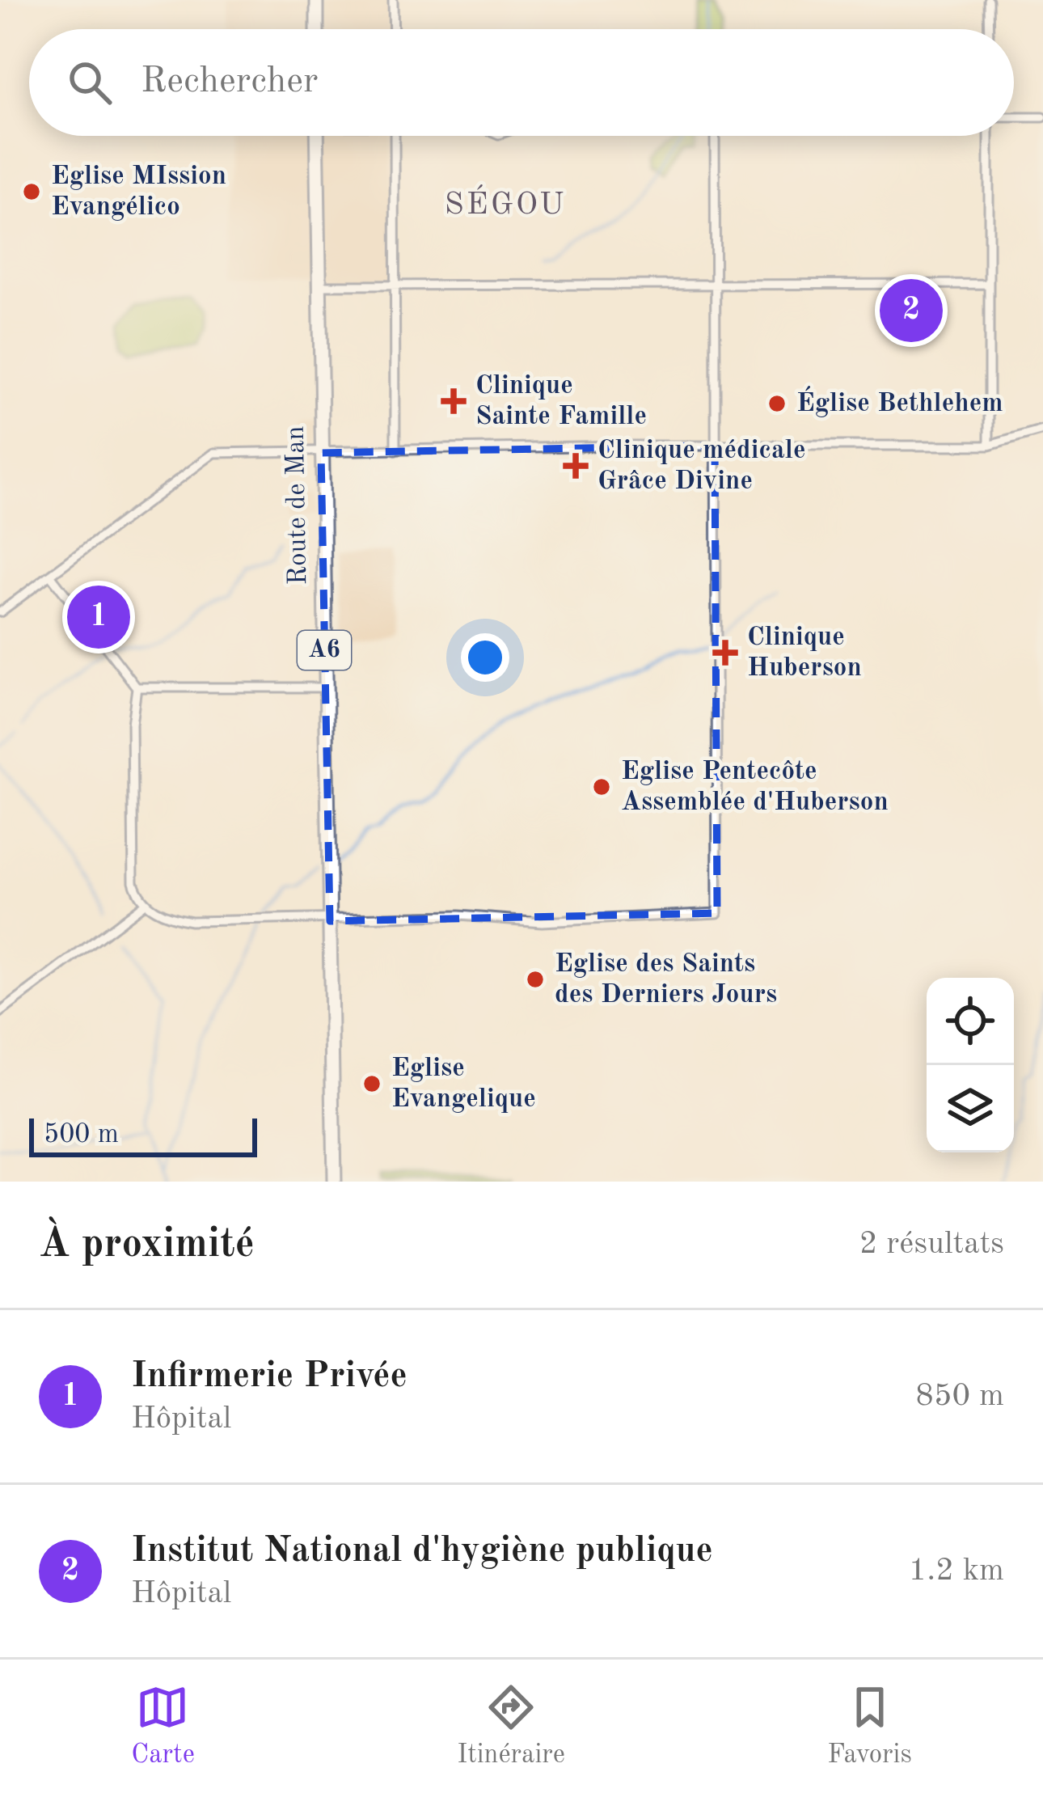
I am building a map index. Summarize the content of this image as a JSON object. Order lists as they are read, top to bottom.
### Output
{
  "streets": {
    "highway": ["Route de Man", "A6"]
  },
  "districts": ["SÉGOU"],
  "places": {
    "other": [
      "Eglise MIssion Evangélico",
      "Église Bethlehem",
      "Eglise Pentecôte Assemblée d'Huberson",
      "Eglise des Saints des Derniers Jours",
      "Eglise Evangelique"
    ],
    "health": ["Clinique Sainte Famille", "Clinique médicale Grâce Divine", "Clinique Huberson"]
  },
  "scale_bar": "500 m",
  "page": {
    "search": "Rechercher",
    "pins": ["2", "1"],
    "scale": "500 m",
    "heading": ["À proximité", "2 résultats"],
    "list": [
      {
        "mark": "1",
        "name": "Infirmerie Privée",
        "note": "Hôpital",
        "value": "850 m"
      },
      {
        "mark": "2",
        "name": "Institut National d'hygiène publique",
        "note": "Hôpital",
        "value": "1.2 km"
      }
    ],
    "nav": ["Carte", "Itinéraire", "Favoris"]
  }
}
